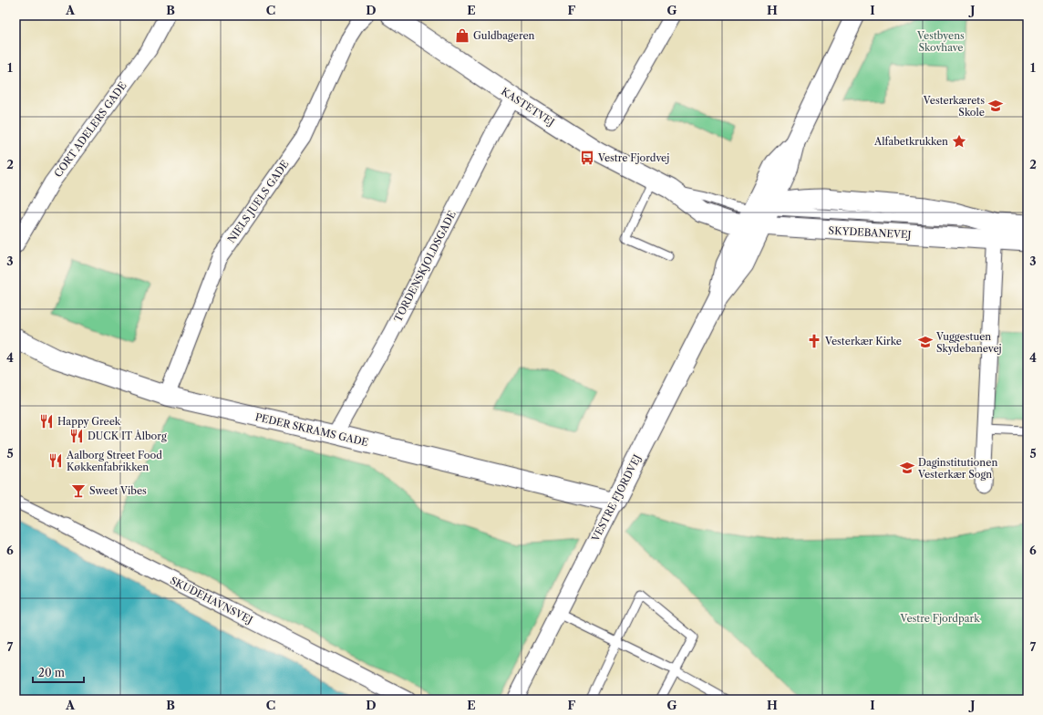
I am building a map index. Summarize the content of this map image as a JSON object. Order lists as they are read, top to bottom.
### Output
{
  "streets": {
    "street": [
      "KASTETVEJ",
      "CORT ADELERS GADE",
      "NIELS JUELS GADE",
      "SKYDEBANEVEJ",
      "TORDENSKJOLDSGADE",
      "PEDER SKRAMS GADE",
      "VESTRE FJORDVEJ",
      "SKUDEHAVNSVEJ"
    ]
  },
  "crossings": [
    ["KASTETVEJ", "SKYDEBANEVEJ"],
    ["KASTETVEJ", "TORDENSKJOLDSGADE"],
    ["KASTETVEJ", "VESTRE FJORDVEJ"],
    ["NIELS JUELS GADE", "PEDER SKRAMS GADE"],
    ["SKYDEBANEVEJ", "VESTRE FJORDVEJ"],
    ["TORDENSKJOLDSGADE", "PEDER SKRAMS GADE"],
    ["PEDER SKRAMS GADE", "VESTRE FJORDVEJ"]
  ],
  "parks": ["Vestbyens Skovhave", "Vestre Fjordpark"],
  "places": {
    "shop": ["Guldbageren"],
    "school or university": ["Vesterkærets Skole", "Vuggestuen Skydebanevej", "Daginstitutionen Vesterkær Sogn"],
    "place": ["Alfabetkrukken"],
    "bus stop": ["Vestre Fjordvej"],
    "church": ["Vesterkær Kirke"],
    "restaurant": ["Happy Greek", "DUCK IT Ålborg", "Aalborg Street Food Køkkenfabrikken"],
    "bar": ["Sweet Vibes"]
  },
  "scale_bar": "20 m",
  "grid": {
    "columns": [
      "A",
      "B",
      "C",
      "D",
      "E",
      "F",
      "G",
      "H",
      "I",
      "J"
    ],
    "rows": [
      "1",
      "2",
      "3",
      "4",
      "5",
      "6",
      "7"
    ]
  }
}
